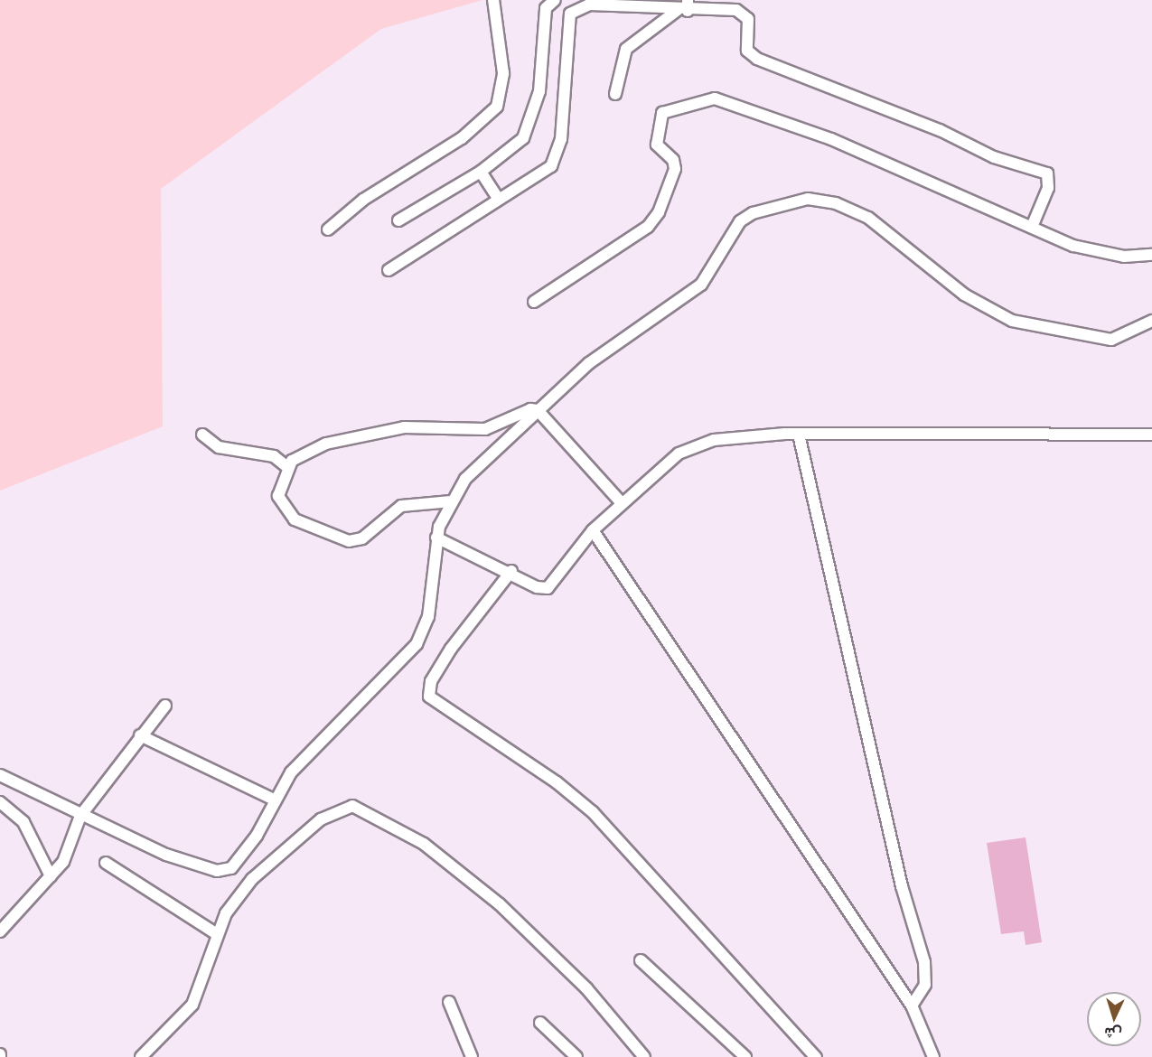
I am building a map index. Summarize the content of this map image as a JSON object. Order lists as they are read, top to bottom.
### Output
{
  "north": "bottom"
}
